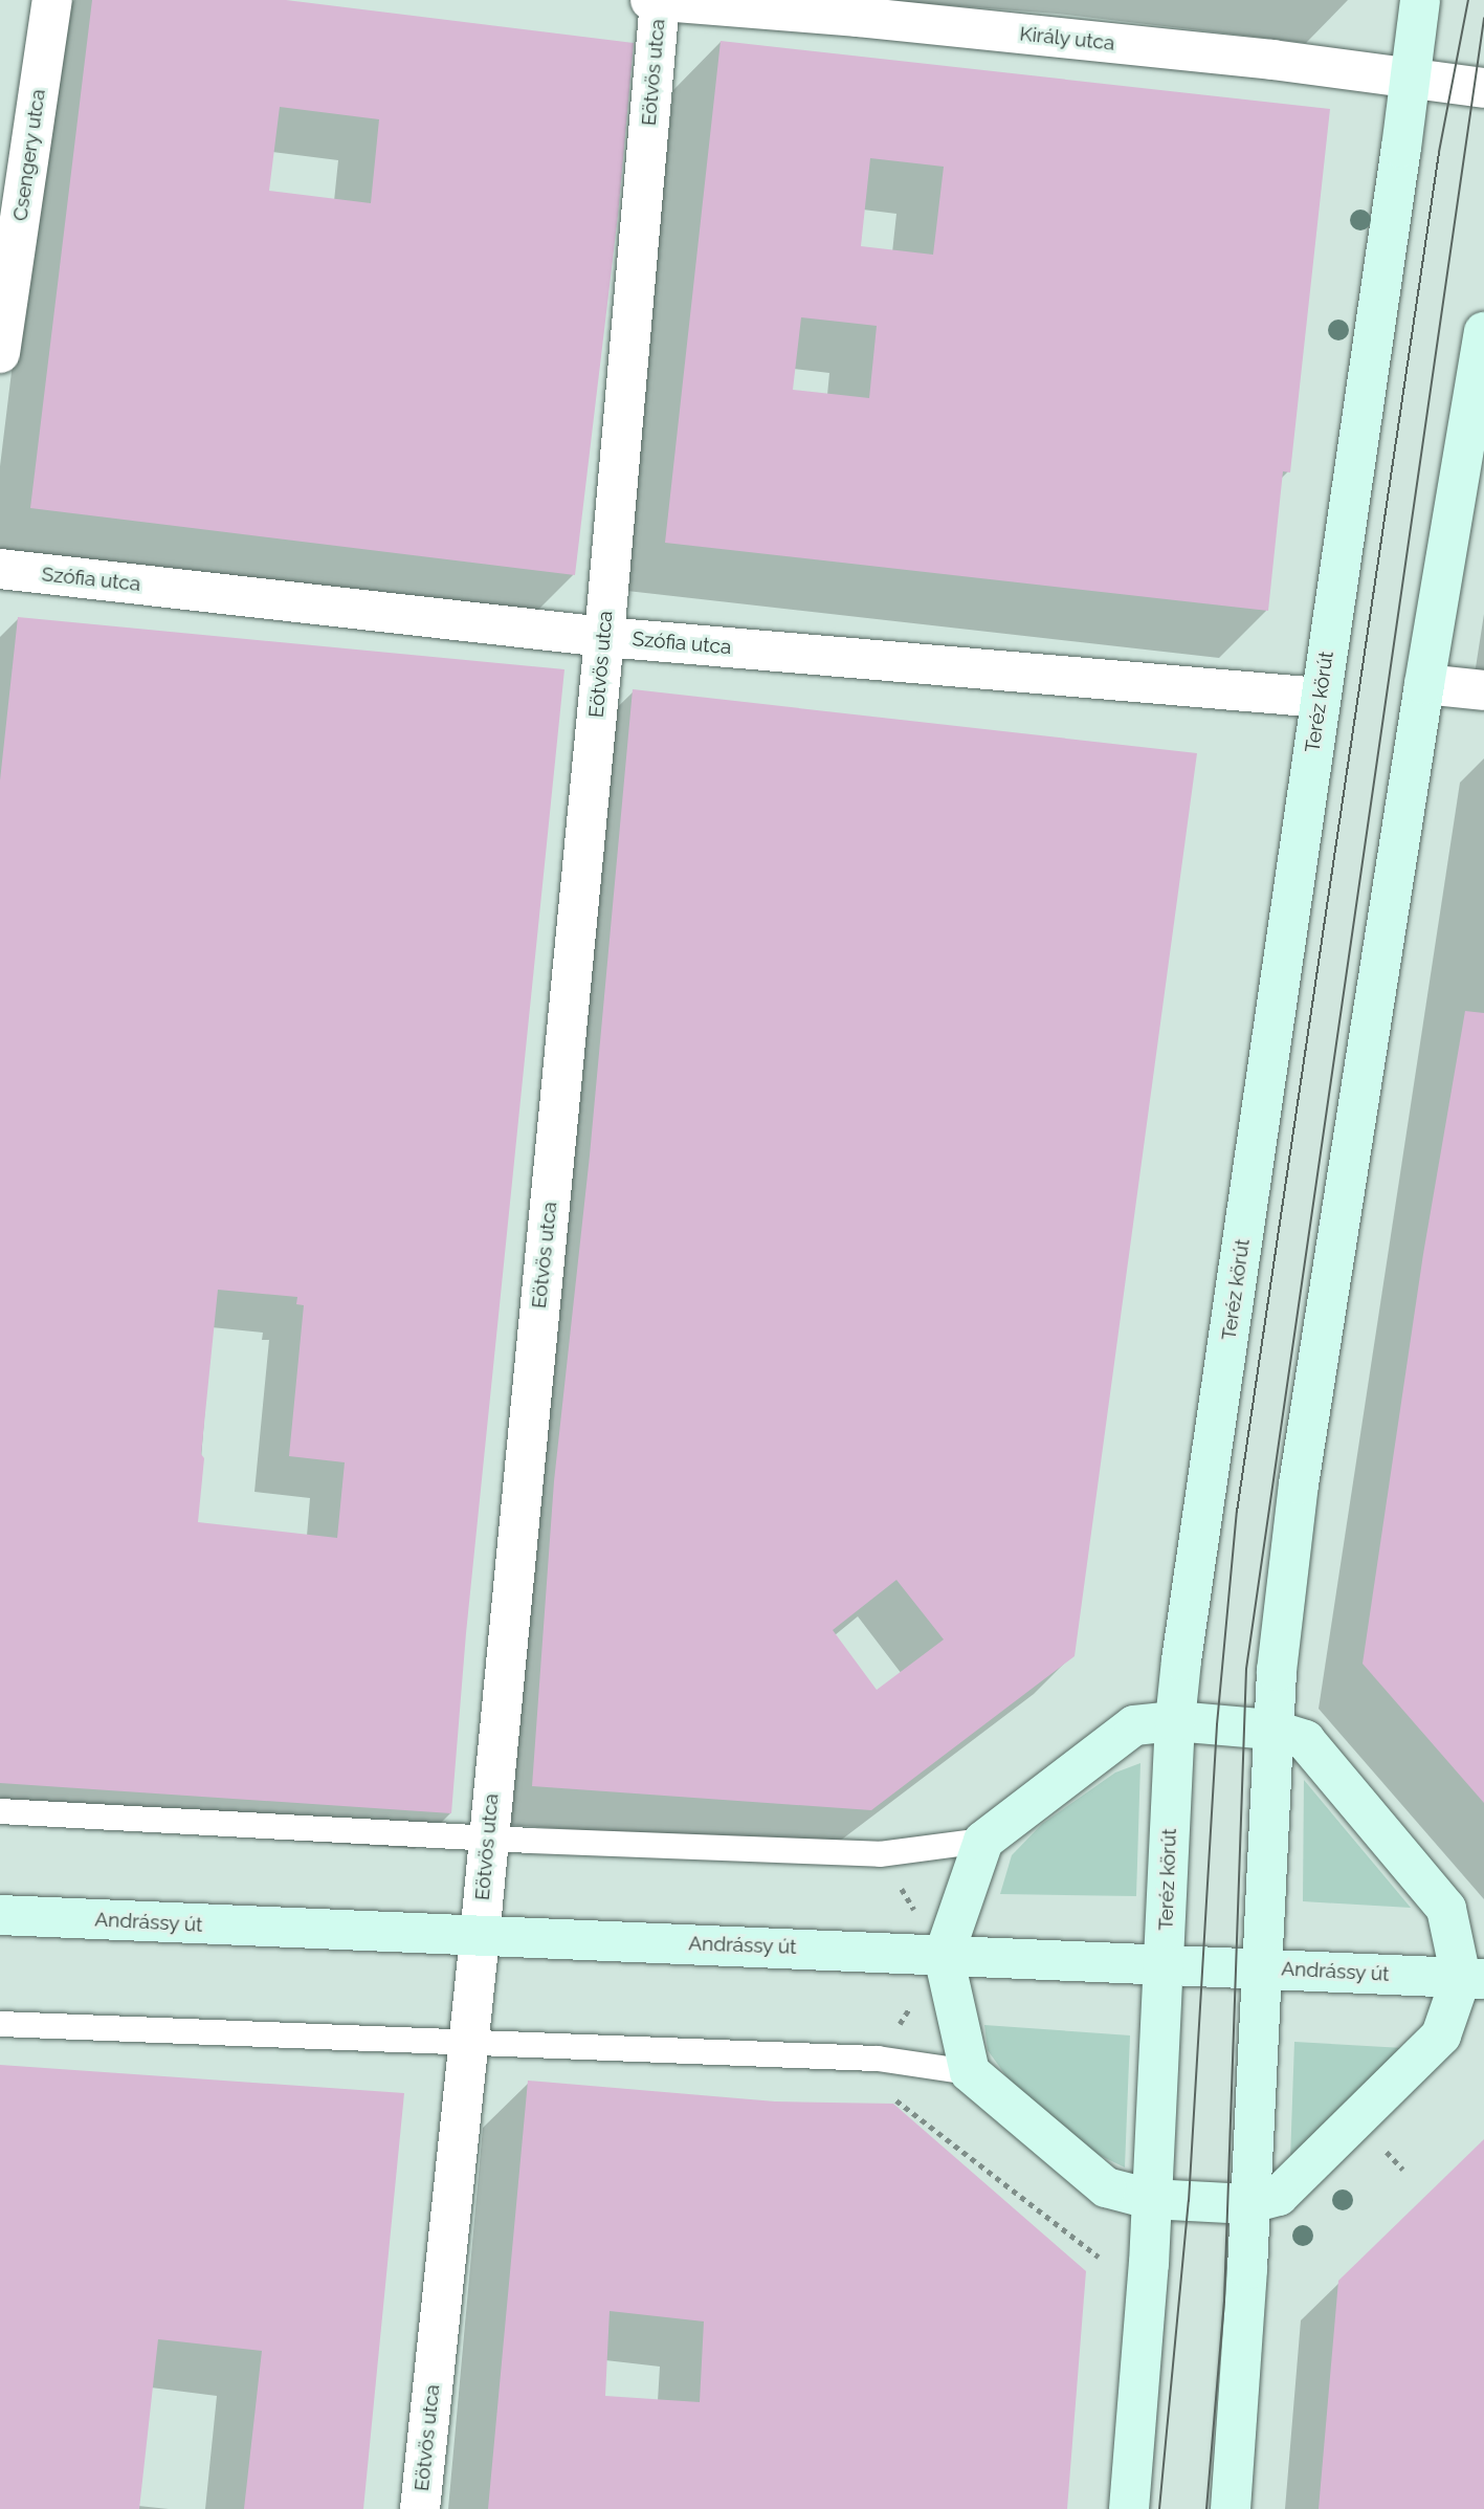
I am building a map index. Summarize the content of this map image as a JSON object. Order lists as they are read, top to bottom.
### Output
{
  "streets": {
    "main road": ["Teréz körút", "Andrássy út"],
    "street": [
      "Király utca",
      "Eötvös utca",
      "Csengery utca",
      "Szófia utca"
    ]
  },
  "crossings": [
    ["Király utca", "Eötvös utca"],
    ["Király utca", "Teréz körút"],
    ["Eötvös utca", "Szófia utca"],
    ["Eötvös utca", "Andrássy út"],
    ["Szófia utca", "Teréz körút"],
    ["Teréz körút", "Andrássy út"]
  ]
}
